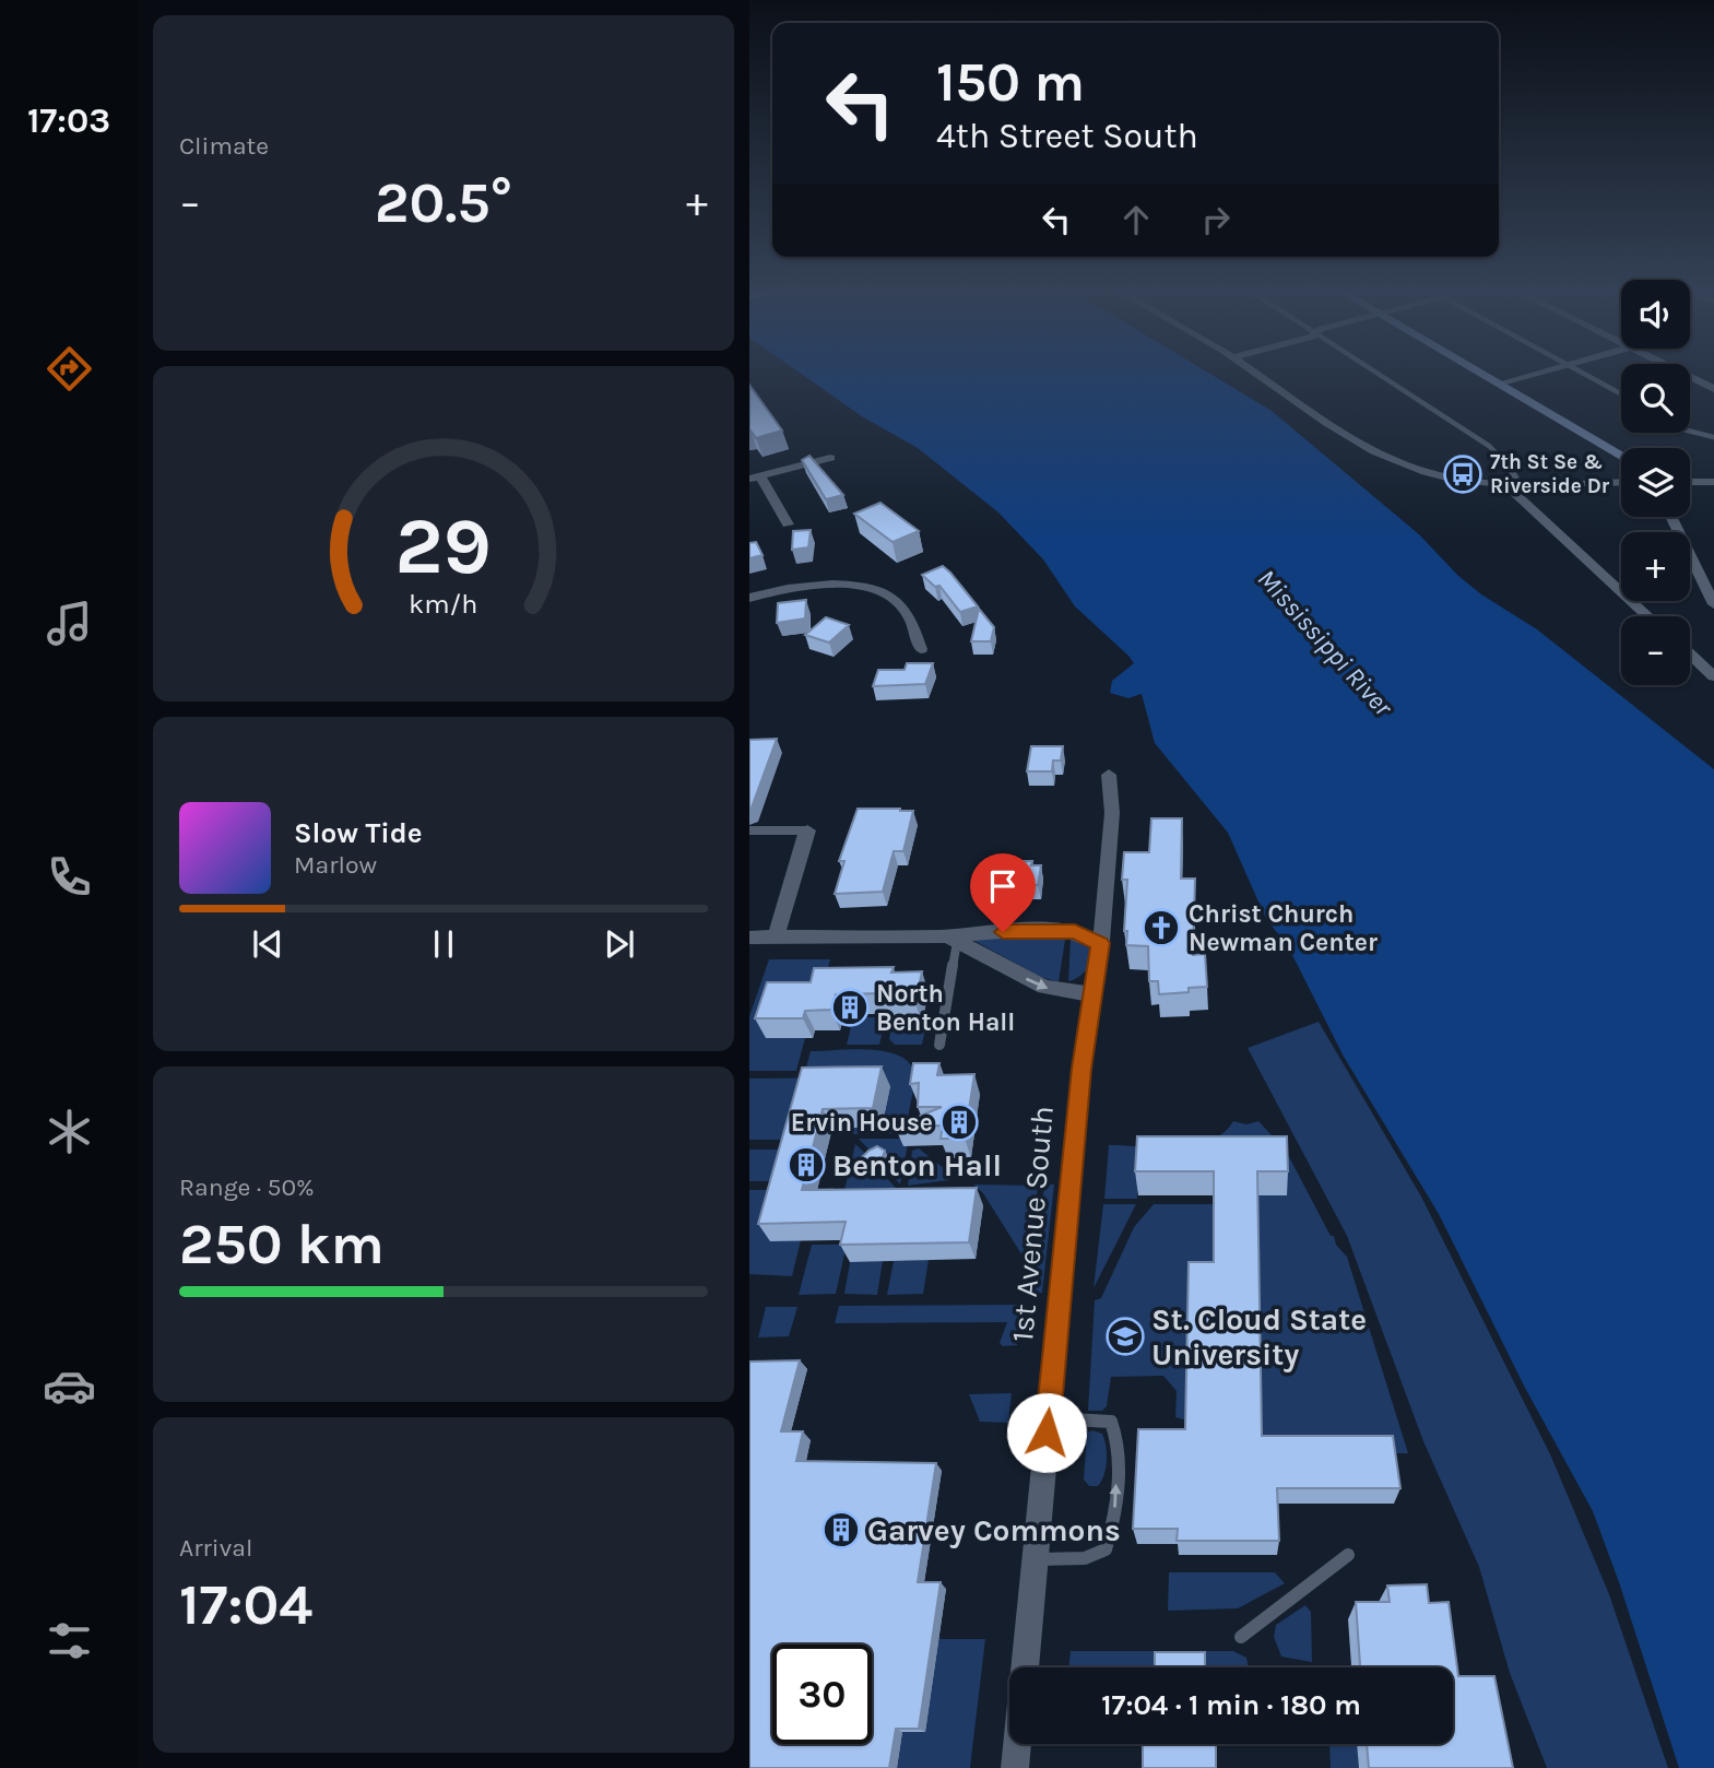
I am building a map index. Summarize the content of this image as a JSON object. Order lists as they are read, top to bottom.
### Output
{
  "streets": {
    "street": ["1st Avenue South"]
  },
  "water": ["Mississippi River"],
  "places": {
    "bus stop": ["7th St Se & Riverside Dr"],
    "church": ["Christ Church Newman Center"],
    "building": [
      "North Benton Hall",
      "Ervin House",
      "Benton Hall",
      "Garvey Commons"
    ],
    "school or university": ["St. Cloud State University"]
  },
  "page": {
    "tabs": "17:03",
    "tile": [
      "Climate",
      ["Range · 50%", "250 km"],
      ["Arrival", "17:04"]
    ],
    "turn": ["150 m", "4th Street South"],
    "heat": ["−", "20.5°", "+"],
    "map_buttons": ["+", "−"],
    "song": ["Slow Tide", "Marlow"],
    "limit": "30",
    "trip": "17:04 · 1 min · 180 m",
    "gauge": ["29", "km/h"]
  }
}
